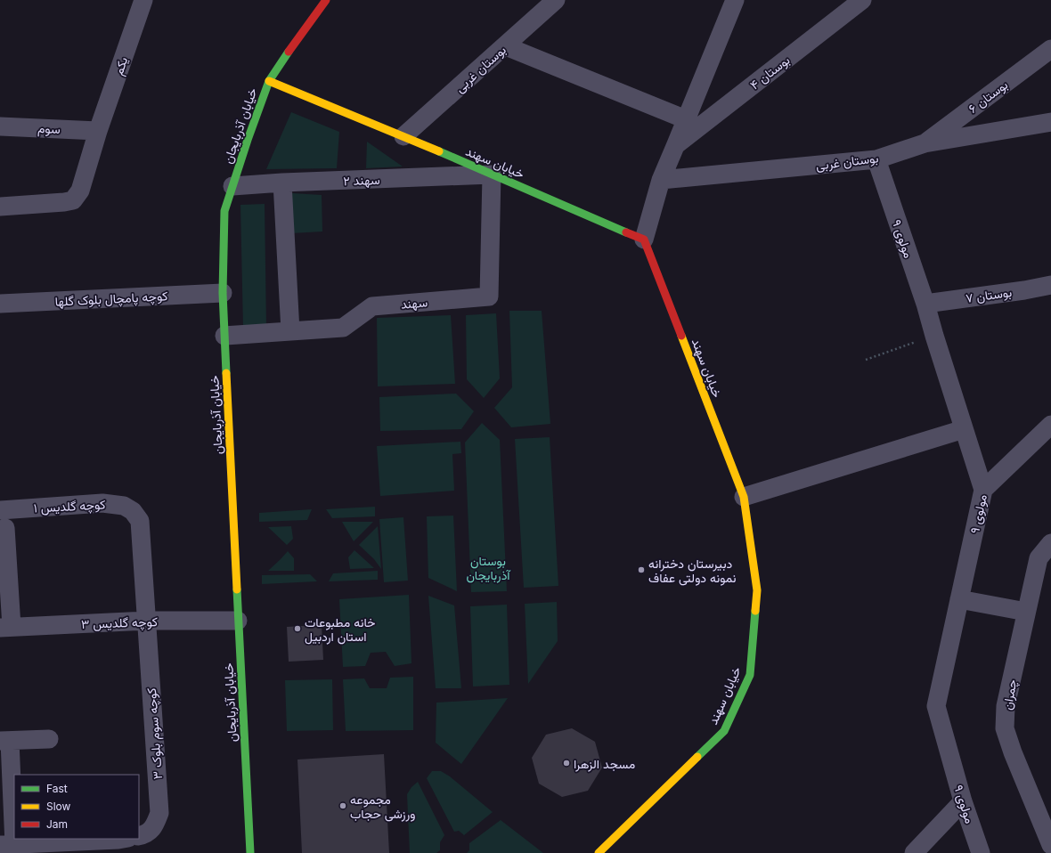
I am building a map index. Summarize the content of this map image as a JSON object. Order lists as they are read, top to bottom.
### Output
{
  "streets": {
    "street": [
      "یکم",
      "بوستان غربی",
      "بوستان ۴",
      "بوستان ۶",
      "خیابان آذربایجان",
      "سوم",
      "خیابان سهند",
      "سهند ۲",
      "مولوی ۹",
      "بوستان ۷",
      "کوچه پامچال بلوک گلها",
      "سهند",
      "کوچه گلدیس ۱",
      "کوچه گلدیس ۳",
      "چمران",
      "کوچه سوم بلوک ۳"
    ]
  },
  "crossings": [
    ["یکم", "سوم"],
    ["بوستان غربی", "بوستان ۶"],
    ["بوستان غربی", "خیابان سهند"],
    ["بوستان غربی", "مولوی ۹"],
    ["خیابان آذربایجان", "خیابان سهند"],
    ["خیابان آذربایجان", "سهند ۲"],
    ["خیابان آذربایجان", "کوچه پامچال بلوک گلها"],
    ["خیابان آذربایجان", "سهند"],
    ["خیابان آذربایجان", "کوچه گلدیس ۳"],
    ["خیابان سهند", "سهند ۲"],
    ["خیابان سهند", "سهند"],
    ["سهند ۲", "سهند"],
    ["مولوی ۹", "بوستان ۷"],
    ["کوچه گلدیس ۱", "کوچه گلدیس ۳"],
    ["کوچه گلدیس ۱", "کوچه سوم بلوک ۳"],
    ["کوچه گلدیس ۳", "کوچه سوم بلوک ۳"]
  ],
  "parks": ["بوستان آذربایجان"],
  "places": [
    "دبیرستان دخترانه نمونه دولتی عفاف",
    "خانه مطبوعات استان اردبیل",
    "مسجد الزهرا",
    "مجموعه ورزشی حجاب"
  ],
  "legend": ["Fast", "Slow", "Jam"]
}
